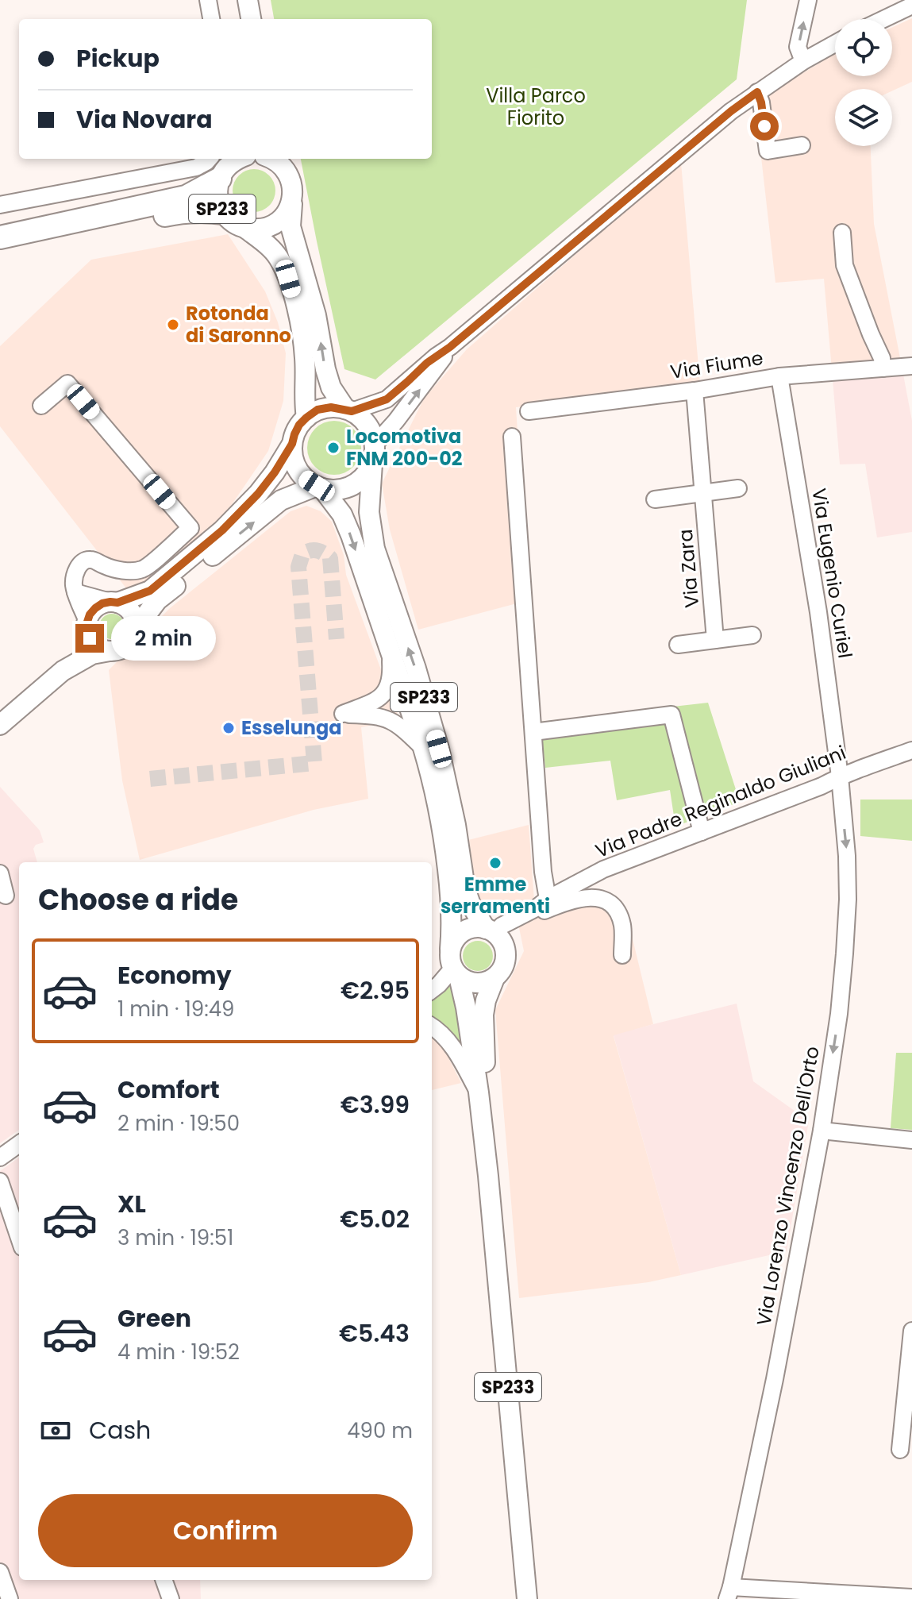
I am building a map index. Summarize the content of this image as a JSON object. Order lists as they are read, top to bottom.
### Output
{
  "streets": {
    "main road": ["SP233"],
    "street": [
      "Via Fiume",
      "Via Zara",
      "Via Eugenio Curiel",
      "Via Padre Reginaldo Giuliani",
      "Via Lorenzo Vincenzo Dell'Orto"
    ]
  },
  "crossings": [
    ["SP233", "Via Padre Reginaldo Giuliani"],
    ["Via Fiume", "Via Zara"],
    ["Via Fiume", "Via Eugenio Curiel"],
    ["Via Eugenio Curiel", "Via Padre Reginaldo Giuliani"],
    ["Via Eugenio Curiel", "Via Lorenzo Vincenzo Dell'Orto"],
    ["Via Padre Reginaldo Giuliani", "Via Lorenzo Vincenzo Dell'Orto"]
  ],
  "one_way": ["Via Lorenzo Vincenzo Dell'Orto"],
  "parks": ["Villa Parco Fiorito"],
  "places": [
    "Rotonda di Saronno",
    "Locomotiva FNM 200-02",
    "Esselunga",
    "Emme serramenti"
  ],
  "page": {
    "banner": ["Pickup", "Via Novara"],
    "bubble": "2 min",
    "heading": "Choose a ride",
    "list": [
      {
        "name": "Economy",
        "note": "1 min · 19:49",
        "value": "€2.95"
      },
      {
        "name": "Comfort",
        "note": "2 min · 19:50",
        "value": "€3.99"
      },
      {
        "name": "XL",
        "note": "3 min · 19:51",
        "value": "€5.02"
      },
      {
        "name": "Green",
        "note": "4 min · 19:52",
        "value": "€5.43"
      }
    ],
    "pay": ["Cash", "490 m"],
    "buttons": "Confirm"
  }
}
